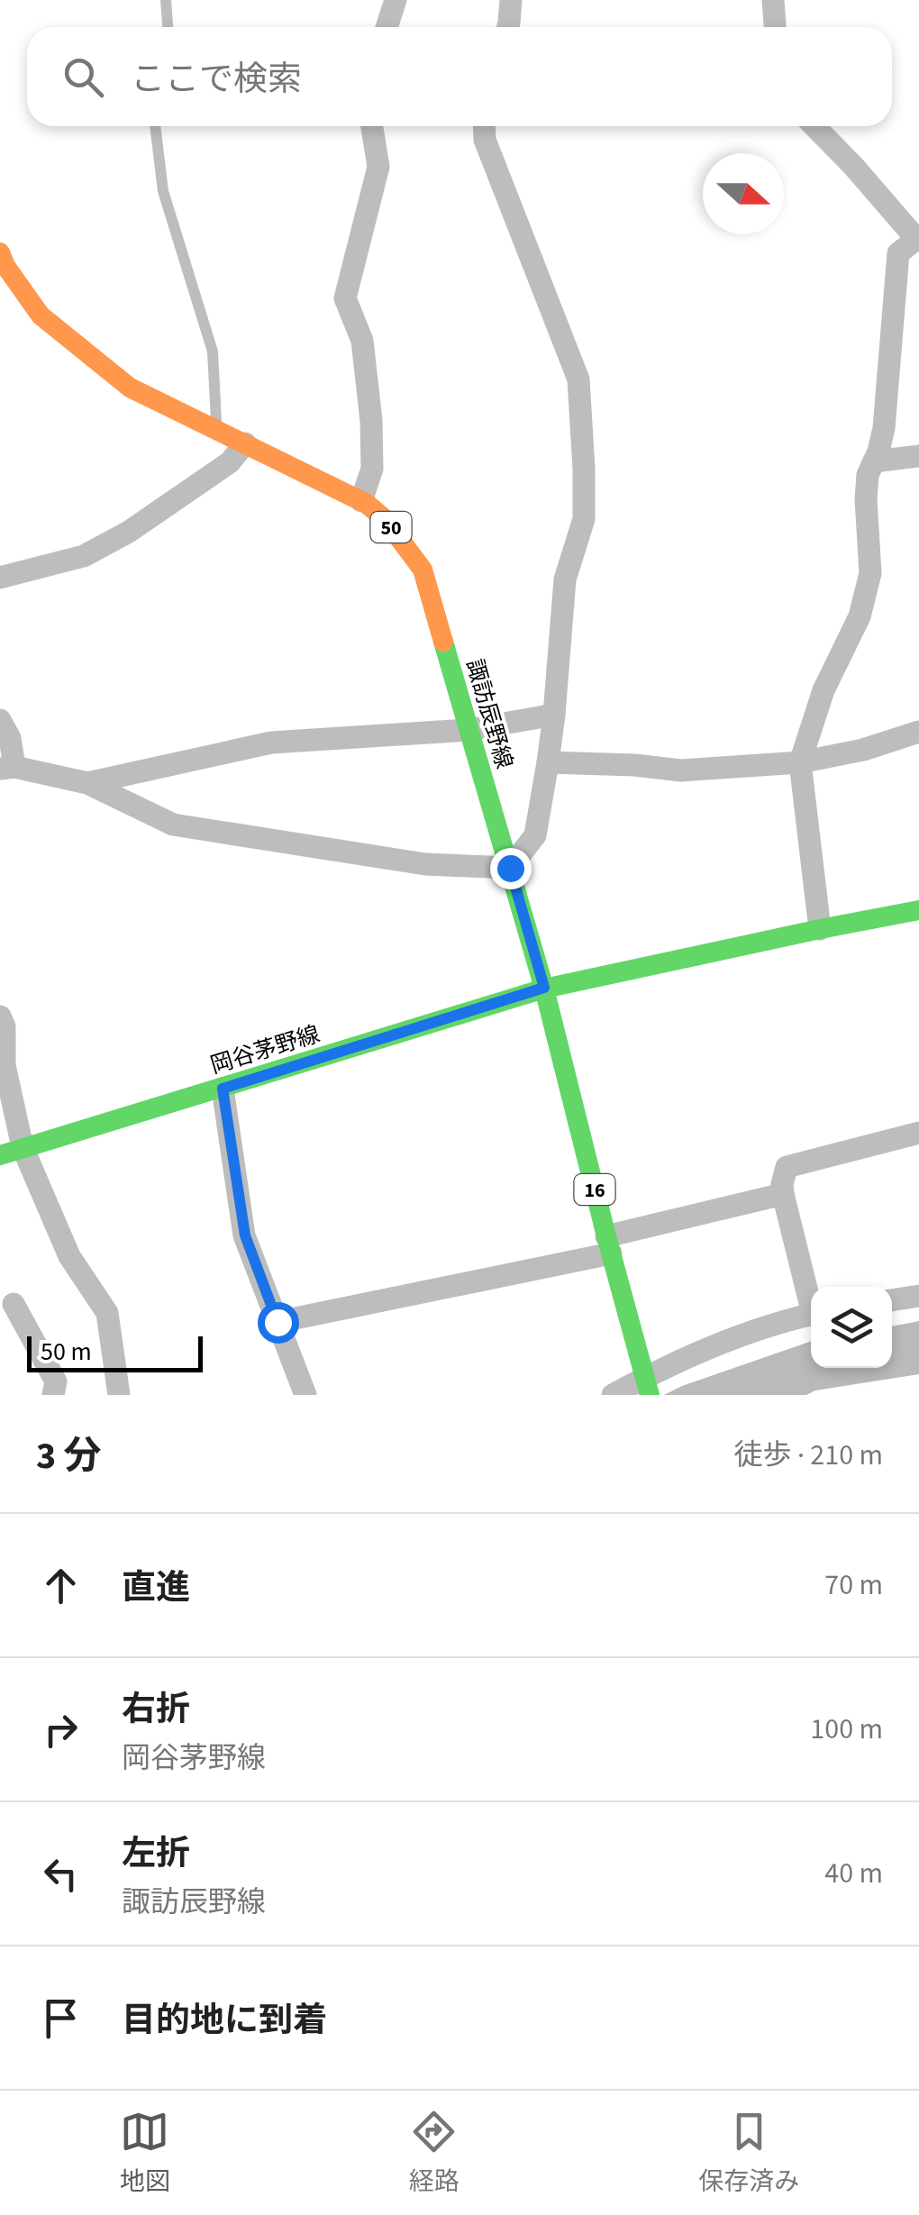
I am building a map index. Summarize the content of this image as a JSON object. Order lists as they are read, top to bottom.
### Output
{
  "streets": {
    "main road": [
      "50",
      "諏訪辰野線",
      "岡谷茅野線",
      "16"
    ]
  },
  "crossings": [
    ["諏訪辰野線", "岡谷茅野線"]
  ],
  "scale_bar": "50 m",
  "north": "right",
  "page": {
    "search": "ここで検索",
    "scale": "50 m",
    "heading": ["3 分", "徒歩 · 210 m"],
    "list": [
      ["直進", "70 m"],
      ["右折", "岡谷茅野線", "100 m"],
      ["左折", "諏訪辰野線", "40 m"],
      "目的地に到着"
    ],
    "nav": ["地図", "経路", "保存済み"]
  }
}
